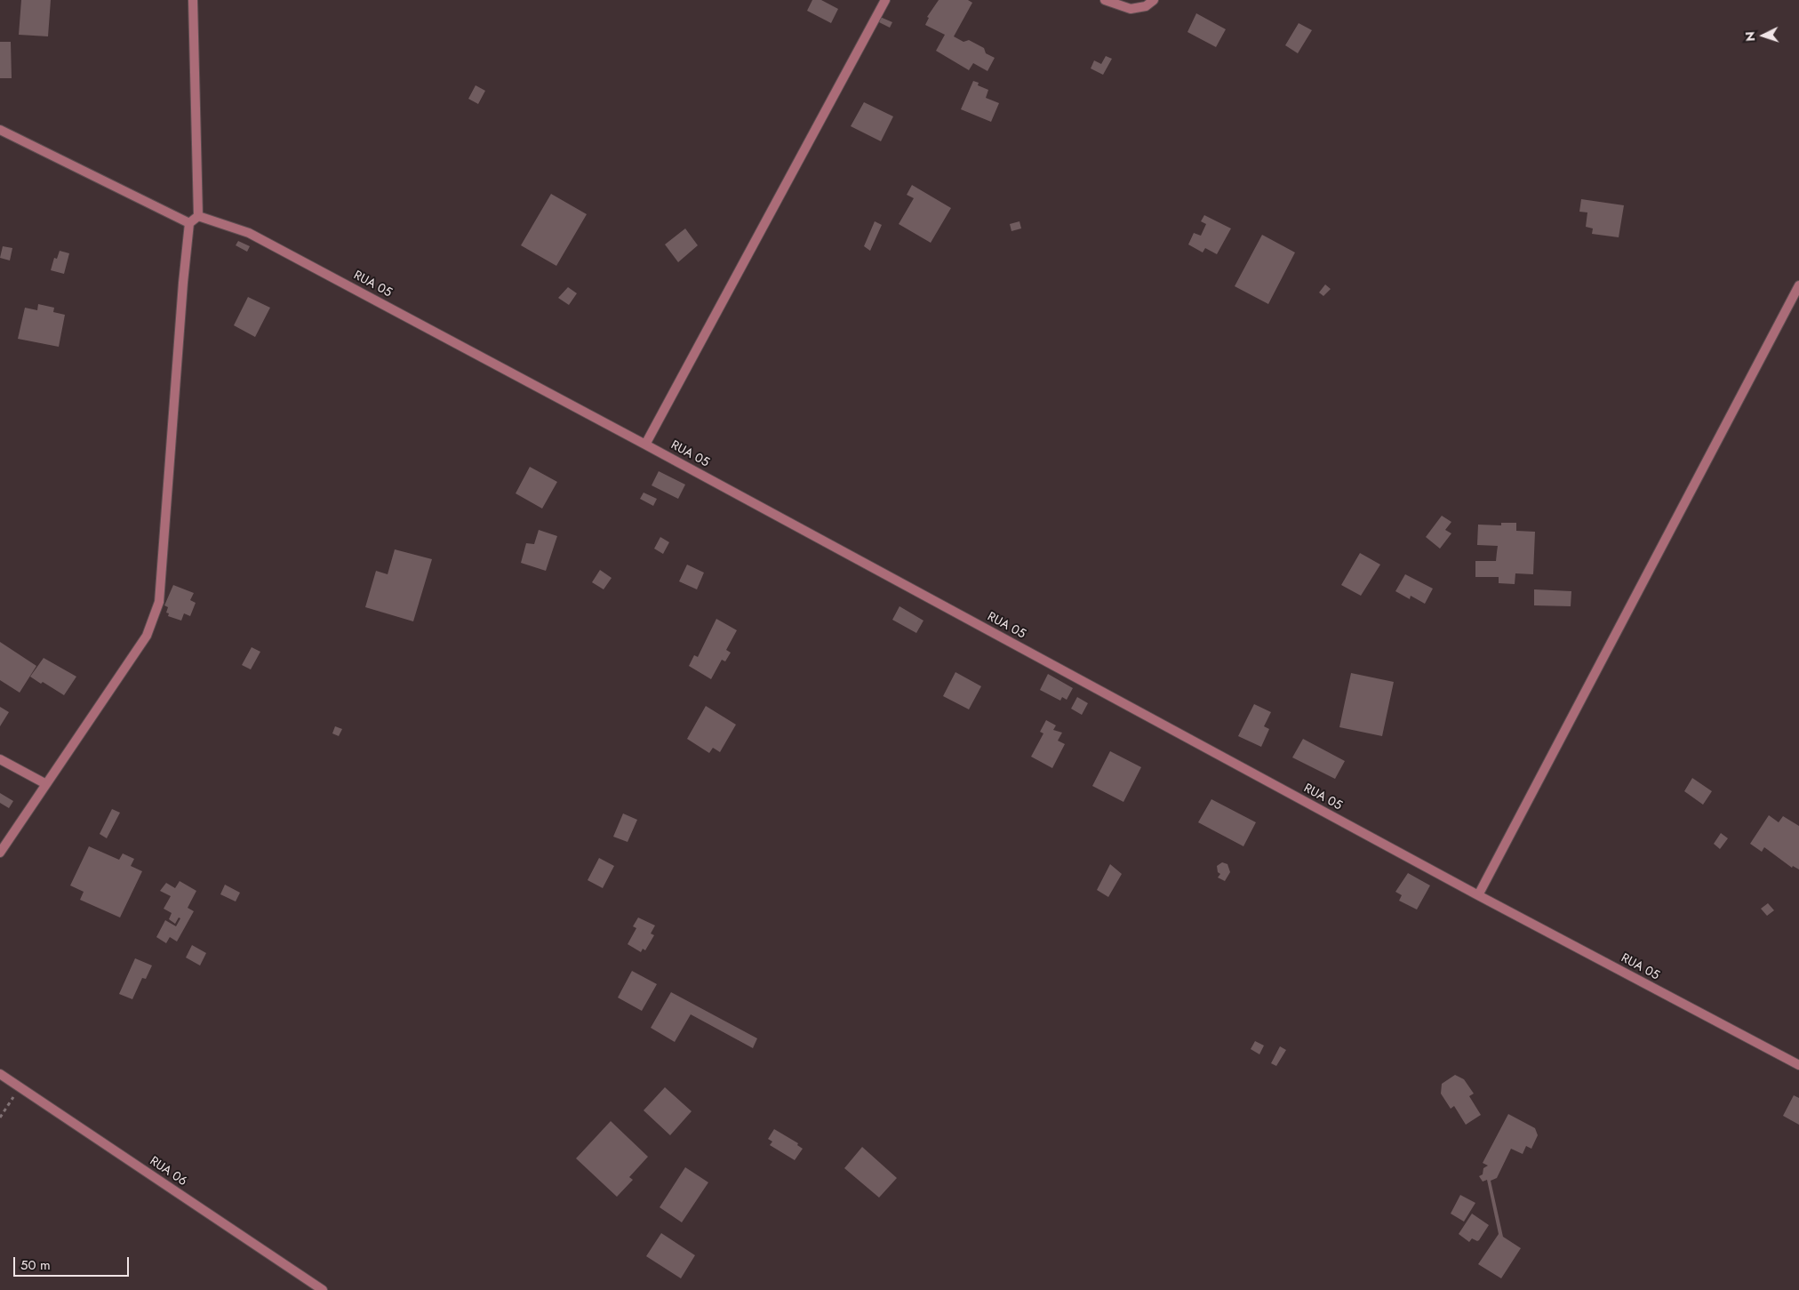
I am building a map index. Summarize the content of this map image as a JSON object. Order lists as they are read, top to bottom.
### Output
{
  "streets": {
    "street": ["RUA 05", "RUA 06"]
  },
  "scale_bar": "50 m",
  "north": "left"
}
